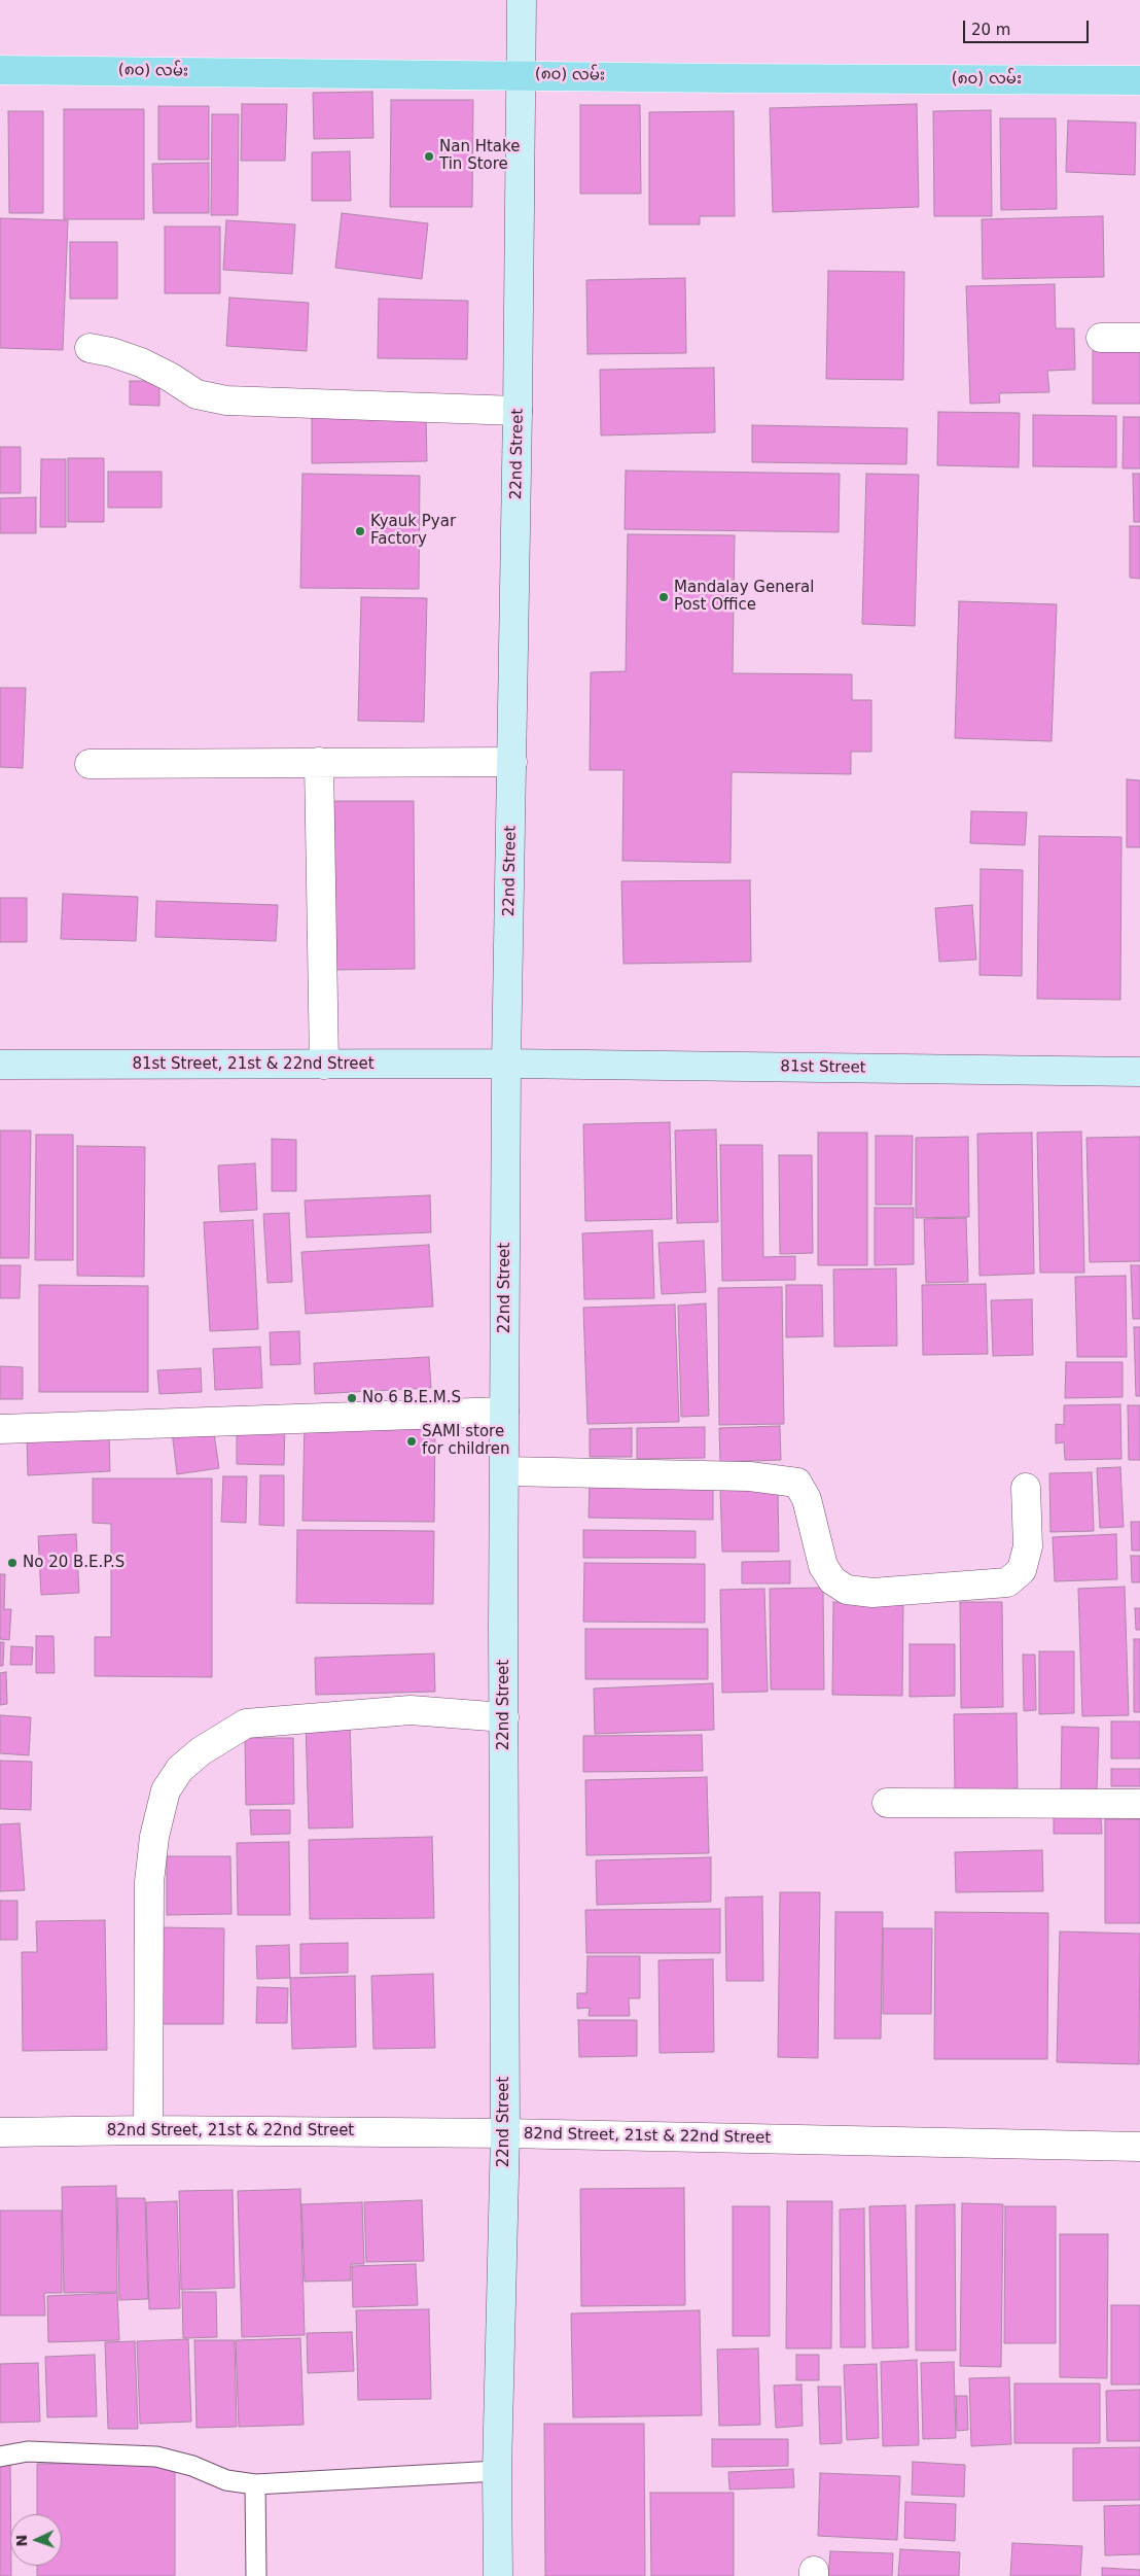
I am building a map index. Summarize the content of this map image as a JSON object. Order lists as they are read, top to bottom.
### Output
{
  "streets": {
    "main road": [
      "(၈၀) လမ်း",
      "22nd Street",
      "81st Street, 21st & 22nd Street",
      "81st Street"
    ],
    "street": ["82nd Street, 21st & 22nd Street"]
  },
  "crossings": [
    ["(၈၀) လမ်း", "22nd Street"],
    ["22nd Street", "81st Street, 21st & 22nd Street"],
    ["22nd Street", "81st Street"],
    ["22nd Street", "82nd Street, 21st & 22nd Street"],
    ["81st Street, 21st & 22nd Street", "81st Street"]
  ],
  "places": [
    "Nan Htake Tin Store",
    "Kyauk Pyar Factory",
    "Mandalay General Post Office",
    "No 6 B.E.M.S",
    "SAMI store for children",
    "No 20 B.E.P.S"
  ],
  "scale_bar": "20 m",
  "north": "left"
}
